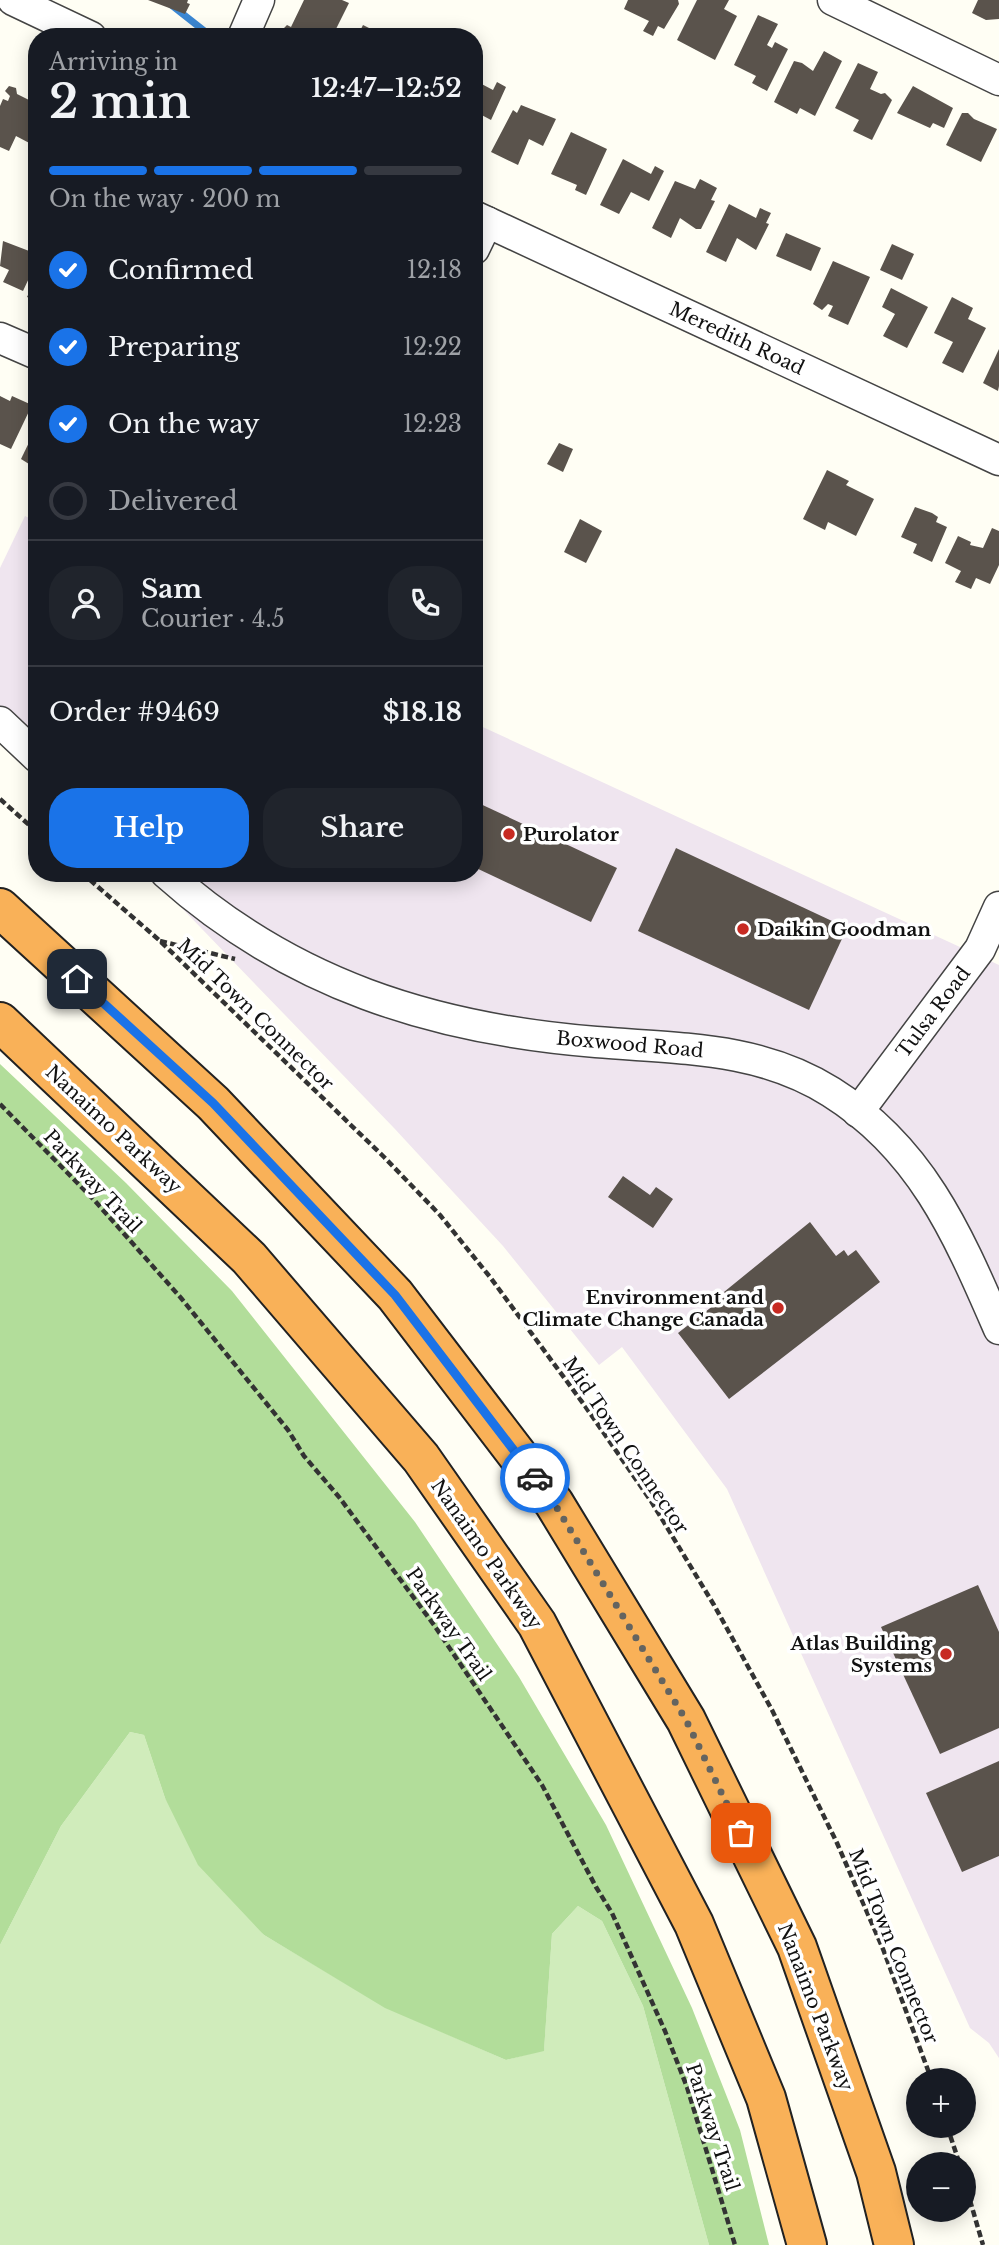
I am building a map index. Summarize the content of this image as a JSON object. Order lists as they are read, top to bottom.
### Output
{
  "streets": {
    "highway": ["Nanaimo Parkway"],
    "street": ["Meredith Road", "Tulsa Road", "Boxwood Road"],
    "path": ["Mid Town Connector", "Parkway Trail"]
  },
  "crossings": [
    ["Tulsa Road", "Boxwood Road"]
  ],
  "places": [
    "Purolator",
    "Daikin Goodman",
    "Environment and Climate Change Canada",
    "Atlas Building Systems"
  ],
  "page": {
    "heading": ["2 min", "Arriving in", "12:47–12:52"],
    "panel": [
      "Sam",
      "Courier · 4.5",
      "Order #9469",
      "$18.18"
    ],
    "bar": "On the way · 200 m",
    "list": [
      ["Confirmed", "12:18"],
      ["Preparing", "12:22"],
      ["On the way", "12:23"],
      "Delivered"
    ],
    "buttons": ["Help", "Share"],
    "map_buttons": ["+", "−"]
  }
}
